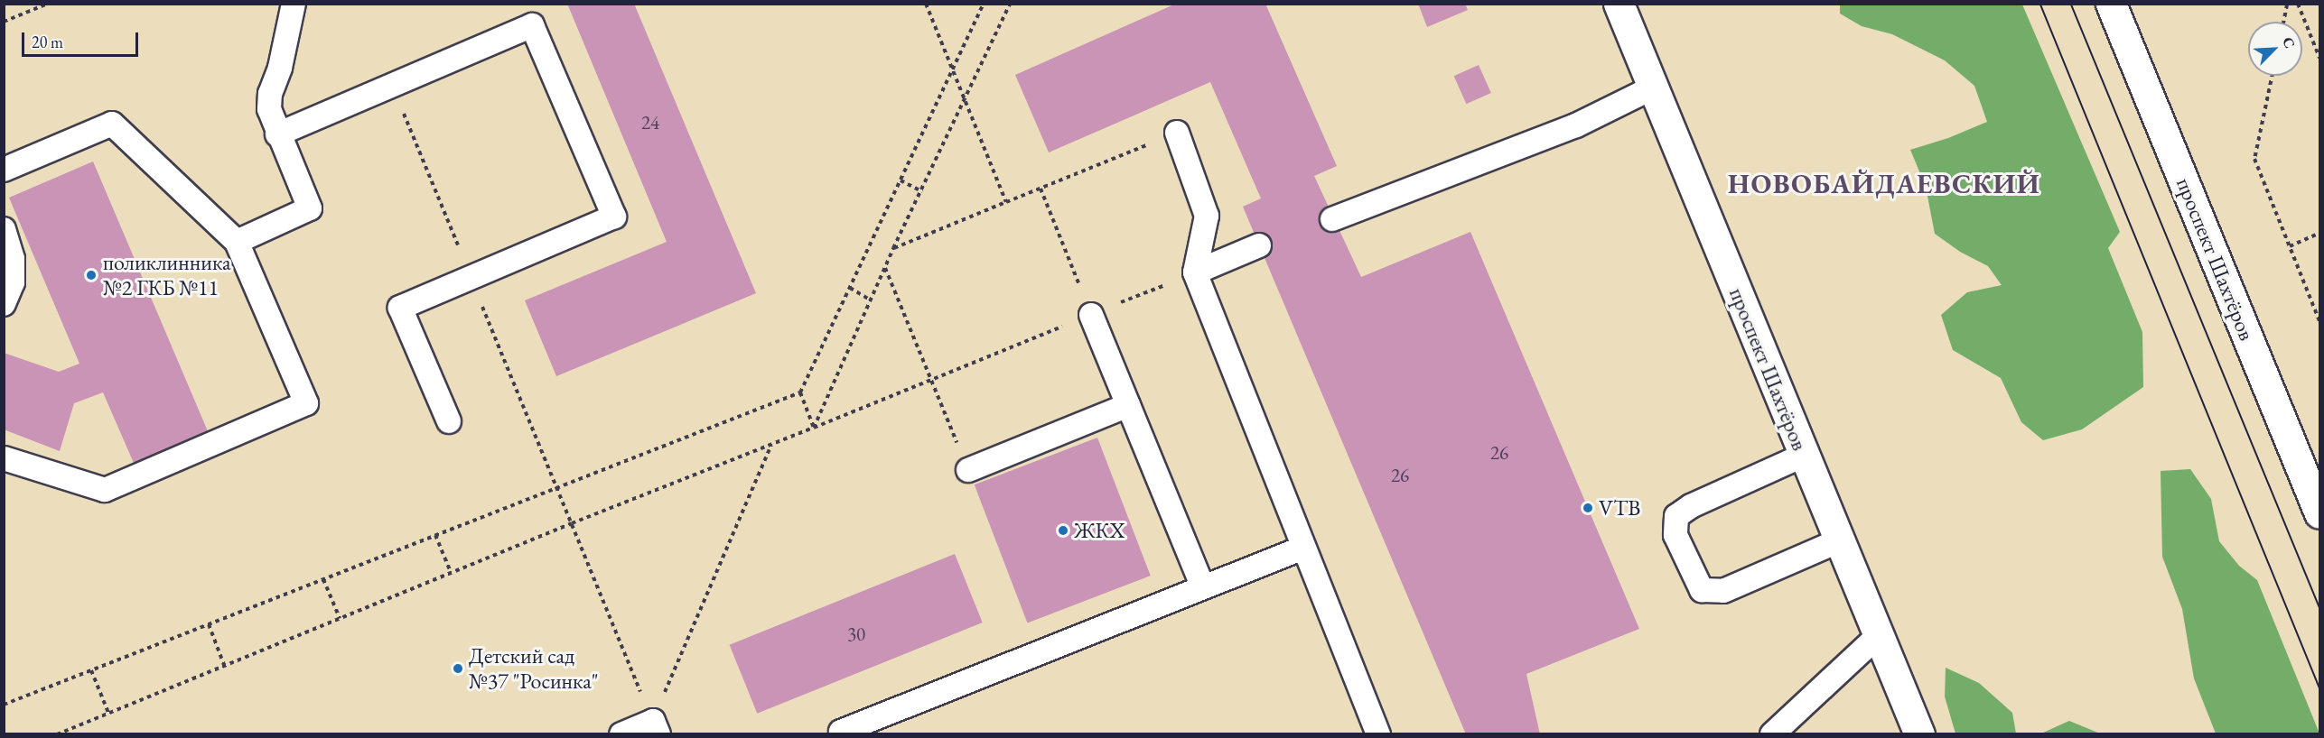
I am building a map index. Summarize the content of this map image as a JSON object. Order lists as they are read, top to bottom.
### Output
{
  "streets": {
    "street": ["проспект Шахтёров"]
  },
  "districts": ["НОВОБАЙДАЕВСКИЙ"],
  "places": [
    "поликлинника №2 ГКБ №11",
    "VTB",
    "ЖКХ",
    "Детский сад №37 \"Росинка\""
  ],
  "house_numbers": [
    "24",
    "26",
    "26",
    "30"
  ],
  "scale_bar": "20 m",
  "north": "top right"
}
